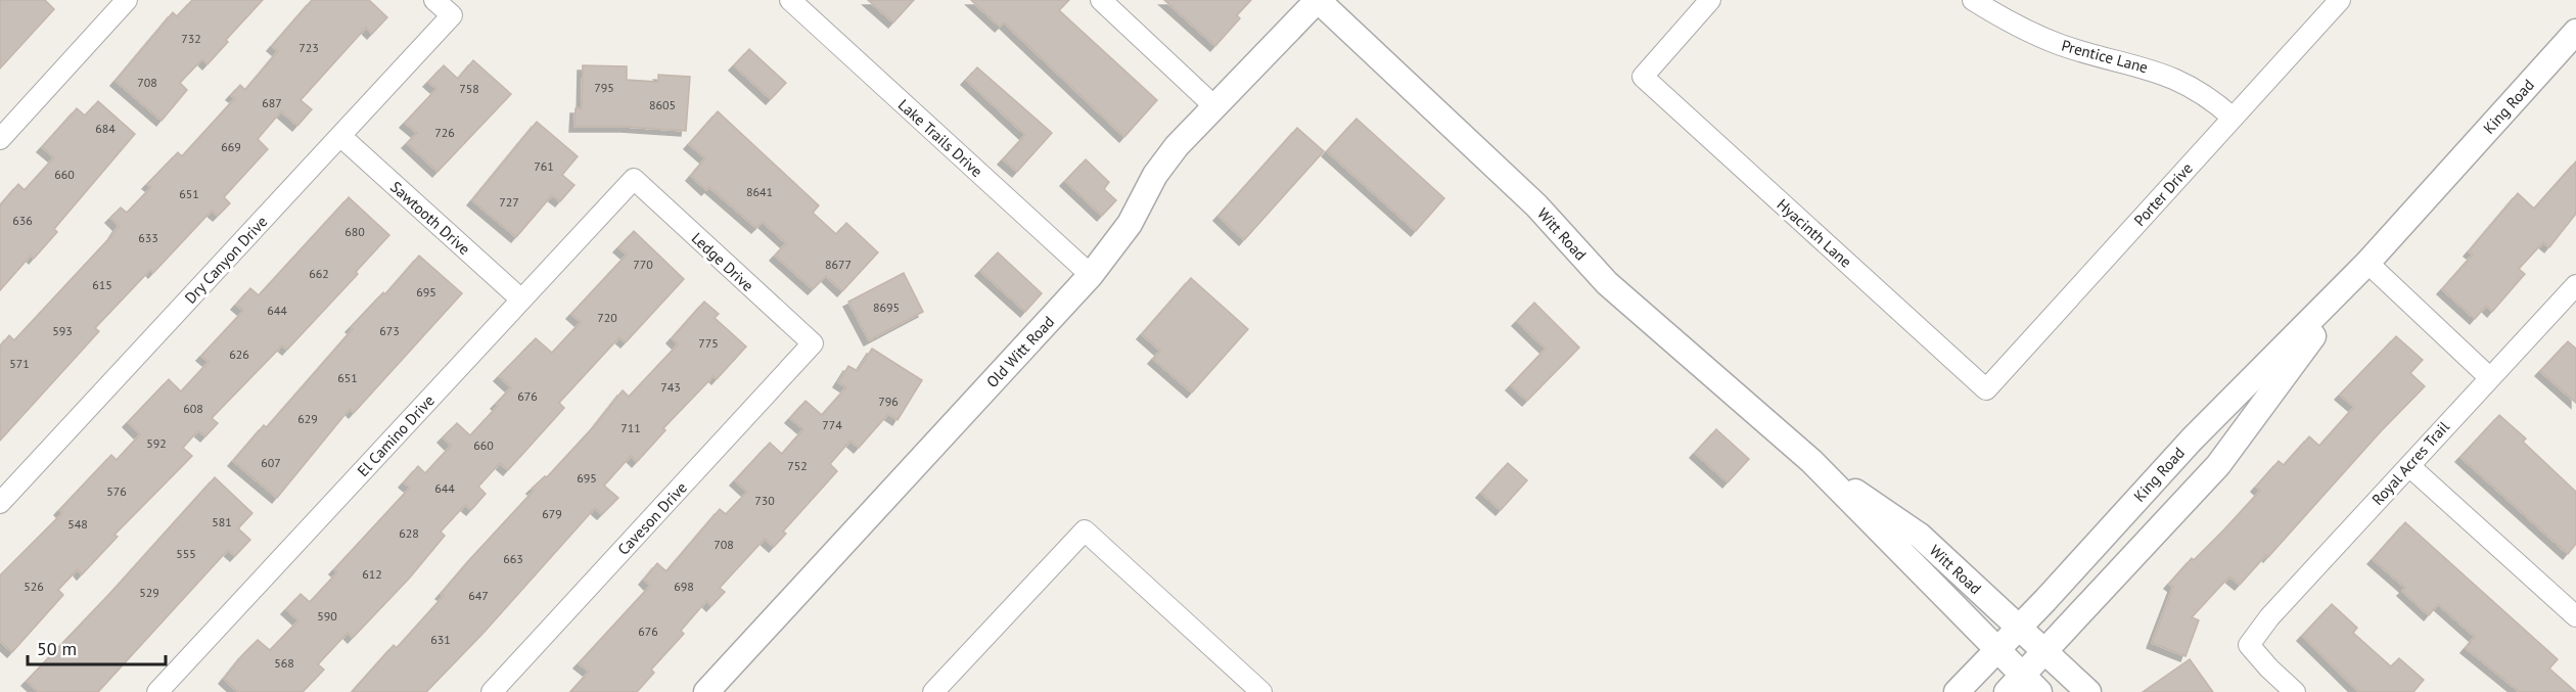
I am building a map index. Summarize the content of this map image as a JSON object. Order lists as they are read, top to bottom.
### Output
{
  "streets": {
    "street": [
      "Prentice Lane",
      "King Road",
      "Lake Trails Drive",
      "Porter Drive",
      "Sawtooth Drive",
      "Hyacinth Lane",
      "Witt Road",
      "Dry Canyon Drive",
      "Ledge Drive",
      "Old Witt Road",
      "El Camino Drive",
      "Royal Acres Trail",
      "Caveson Drive"
    ]
  },
  "crossings": [
    ["Prentice Lane", "Porter Drive"],
    ["King Road", "Witt Road"],
    ["Lake Trails Drive", "Old Witt Road"],
    ["Porter Drive", "Hyacinth Lane"],
    ["Sawtooth Drive", "Dry Canyon Drive"],
    ["Sawtooth Drive", "El Camino Drive"],
    ["Witt Road", "Old Witt Road"],
    ["Ledge Drive", "El Camino Drive"],
    ["Ledge Drive", "Caveson Drive"]
  ],
  "house_numbers": [
    "732",
    "723",
    "708",
    "795",
    "758",
    "687",
    "8605",
    "684",
    "726",
    "669",
    "761",
    "660",
    "8641",
    "651",
    "727",
    "636",
    "680",
    "633",
    "770",
    "8677",
    "662",
    "615",
    "695",
    "8695",
    "644",
    "720",
    "593",
    "673",
    "775",
    "626",
    "571",
    "651",
    "743",
    "676",
    "796",
    "608",
    "629",
    "774",
    "711",
    "592",
    "660",
    "607",
    "752",
    "695",
    "644",
    "576",
    "730",
    "679",
    "581",
    "548",
    "628",
    "708",
    "555",
    "663",
    "612",
    "526",
    "698",
    "529",
    "647",
    "590",
    "676",
    "631",
    "568"
  ],
  "scale_bar": "50 m"
}
